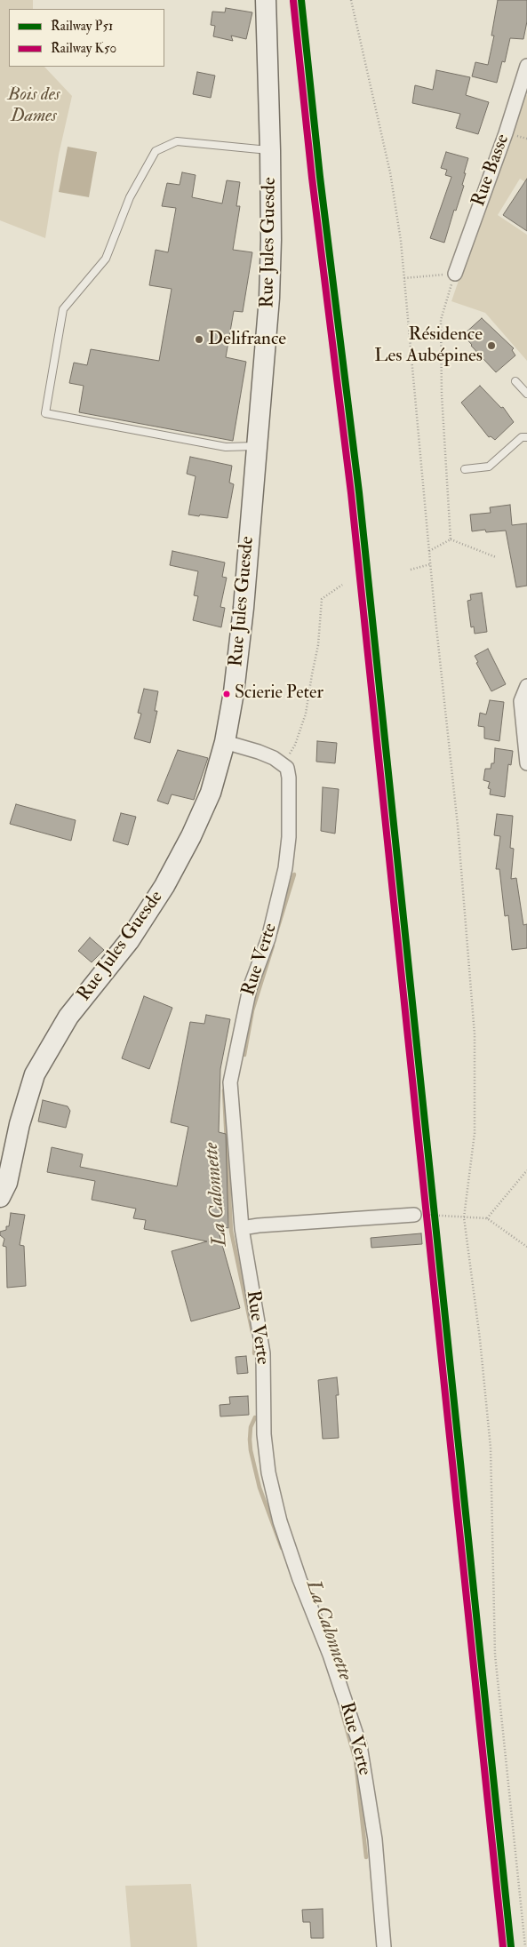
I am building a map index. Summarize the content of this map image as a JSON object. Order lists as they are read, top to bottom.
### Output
{
  "streets": {
    "street": ["Rue Basse", "Rue Jules Guesde", "Rue Verte"]
  },
  "water": ["La Calonnette"],
  "parks": ["Bois des Dames"],
  "places": ["Delifrance", "Résidence Les Aubépines", "Scierie Peter"],
  "lines": ["rail line P51", "rail line K50"],
  "legend": ["Railway P51", "Railway K50"]
}
